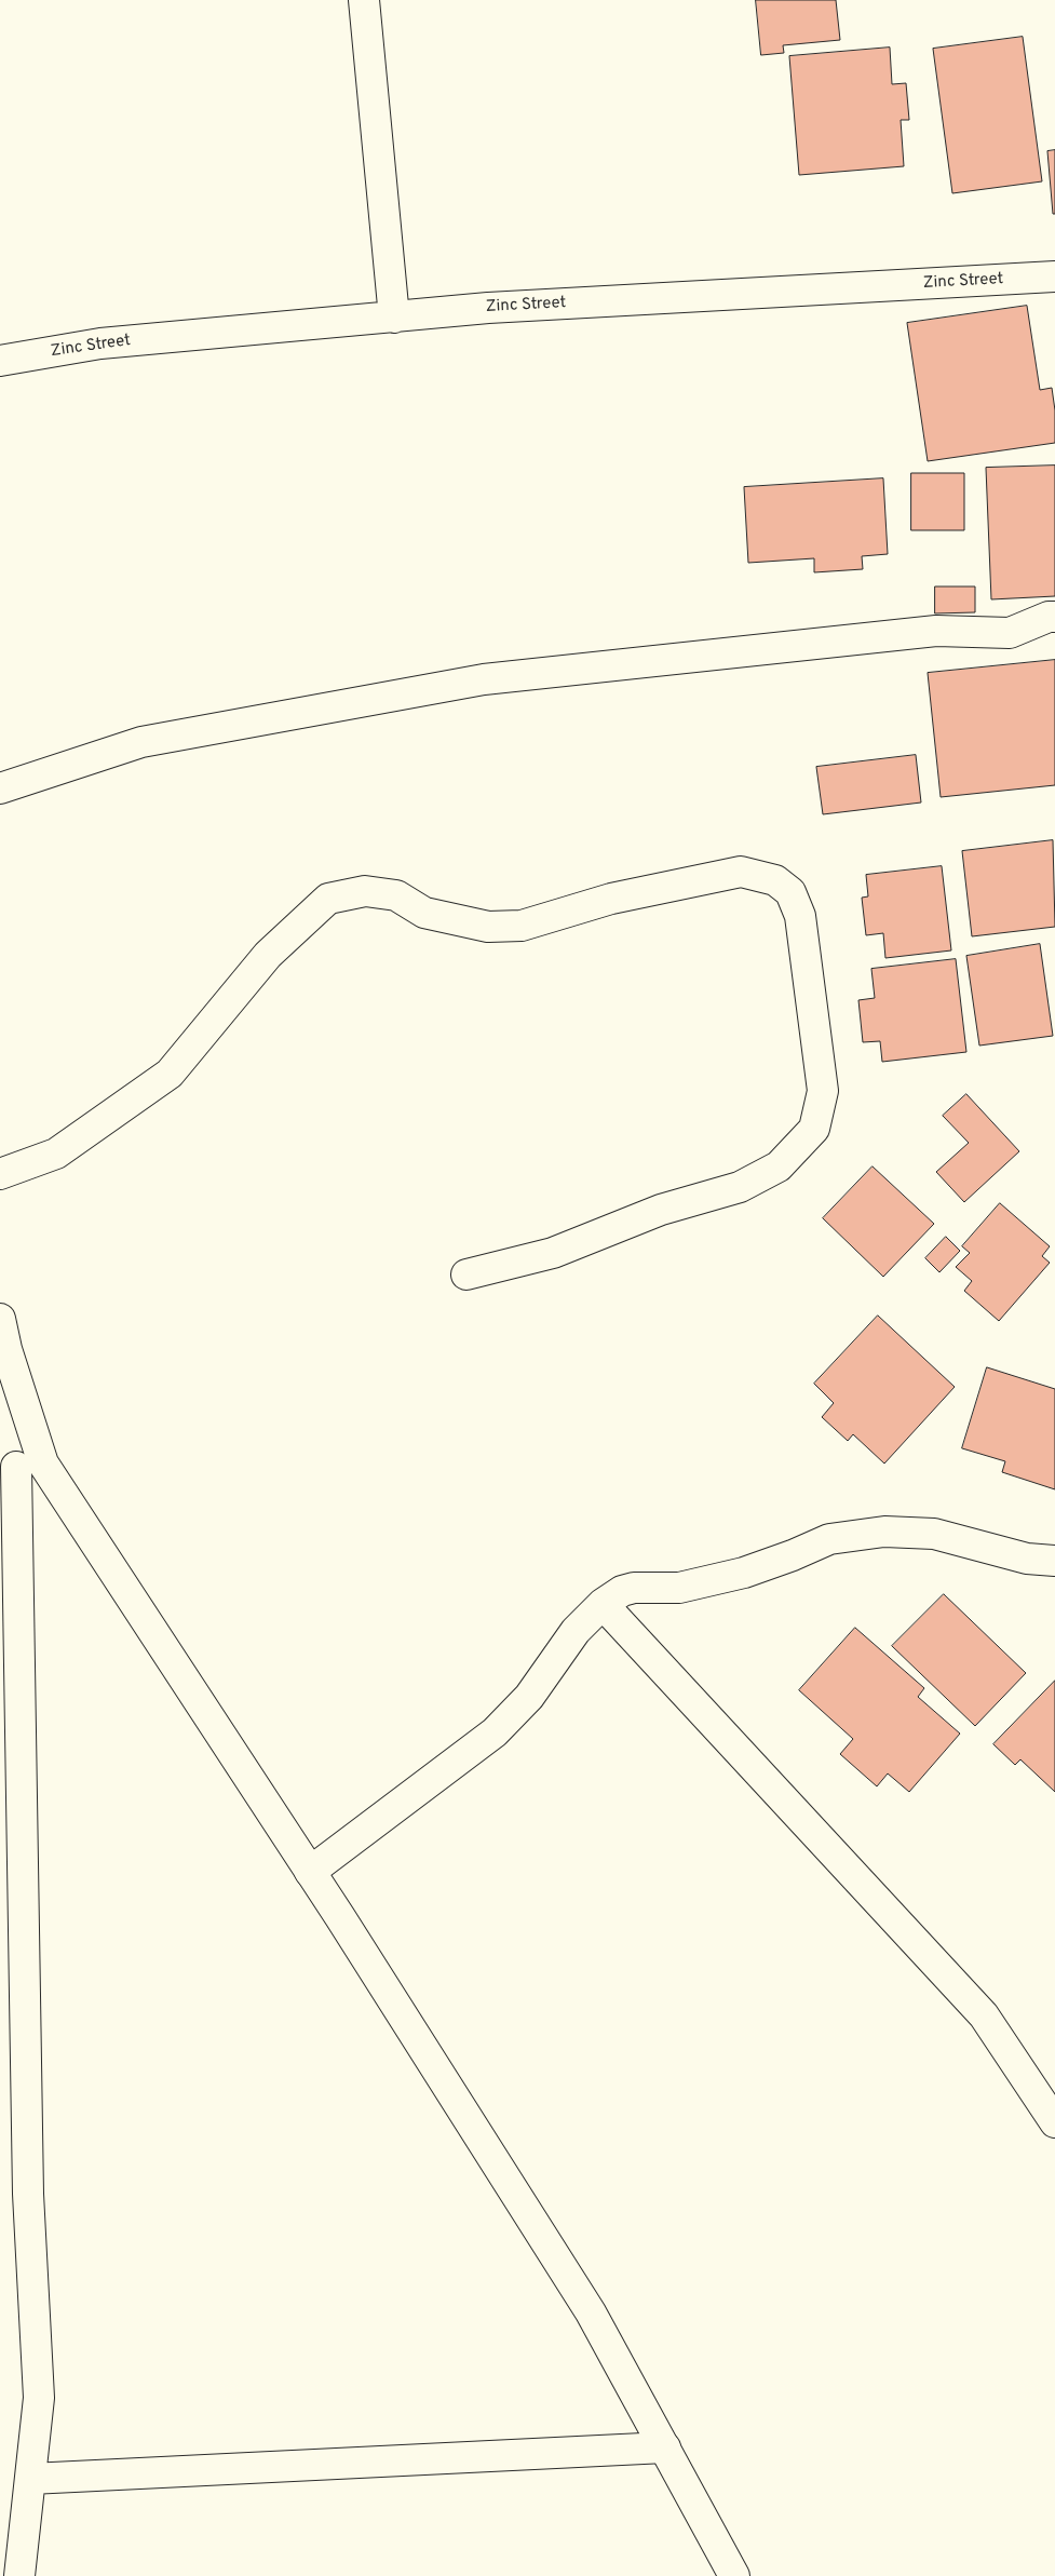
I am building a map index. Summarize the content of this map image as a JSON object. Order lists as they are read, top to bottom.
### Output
{
  "streets": {
    "street": ["Zinc Street"]
  }
}
